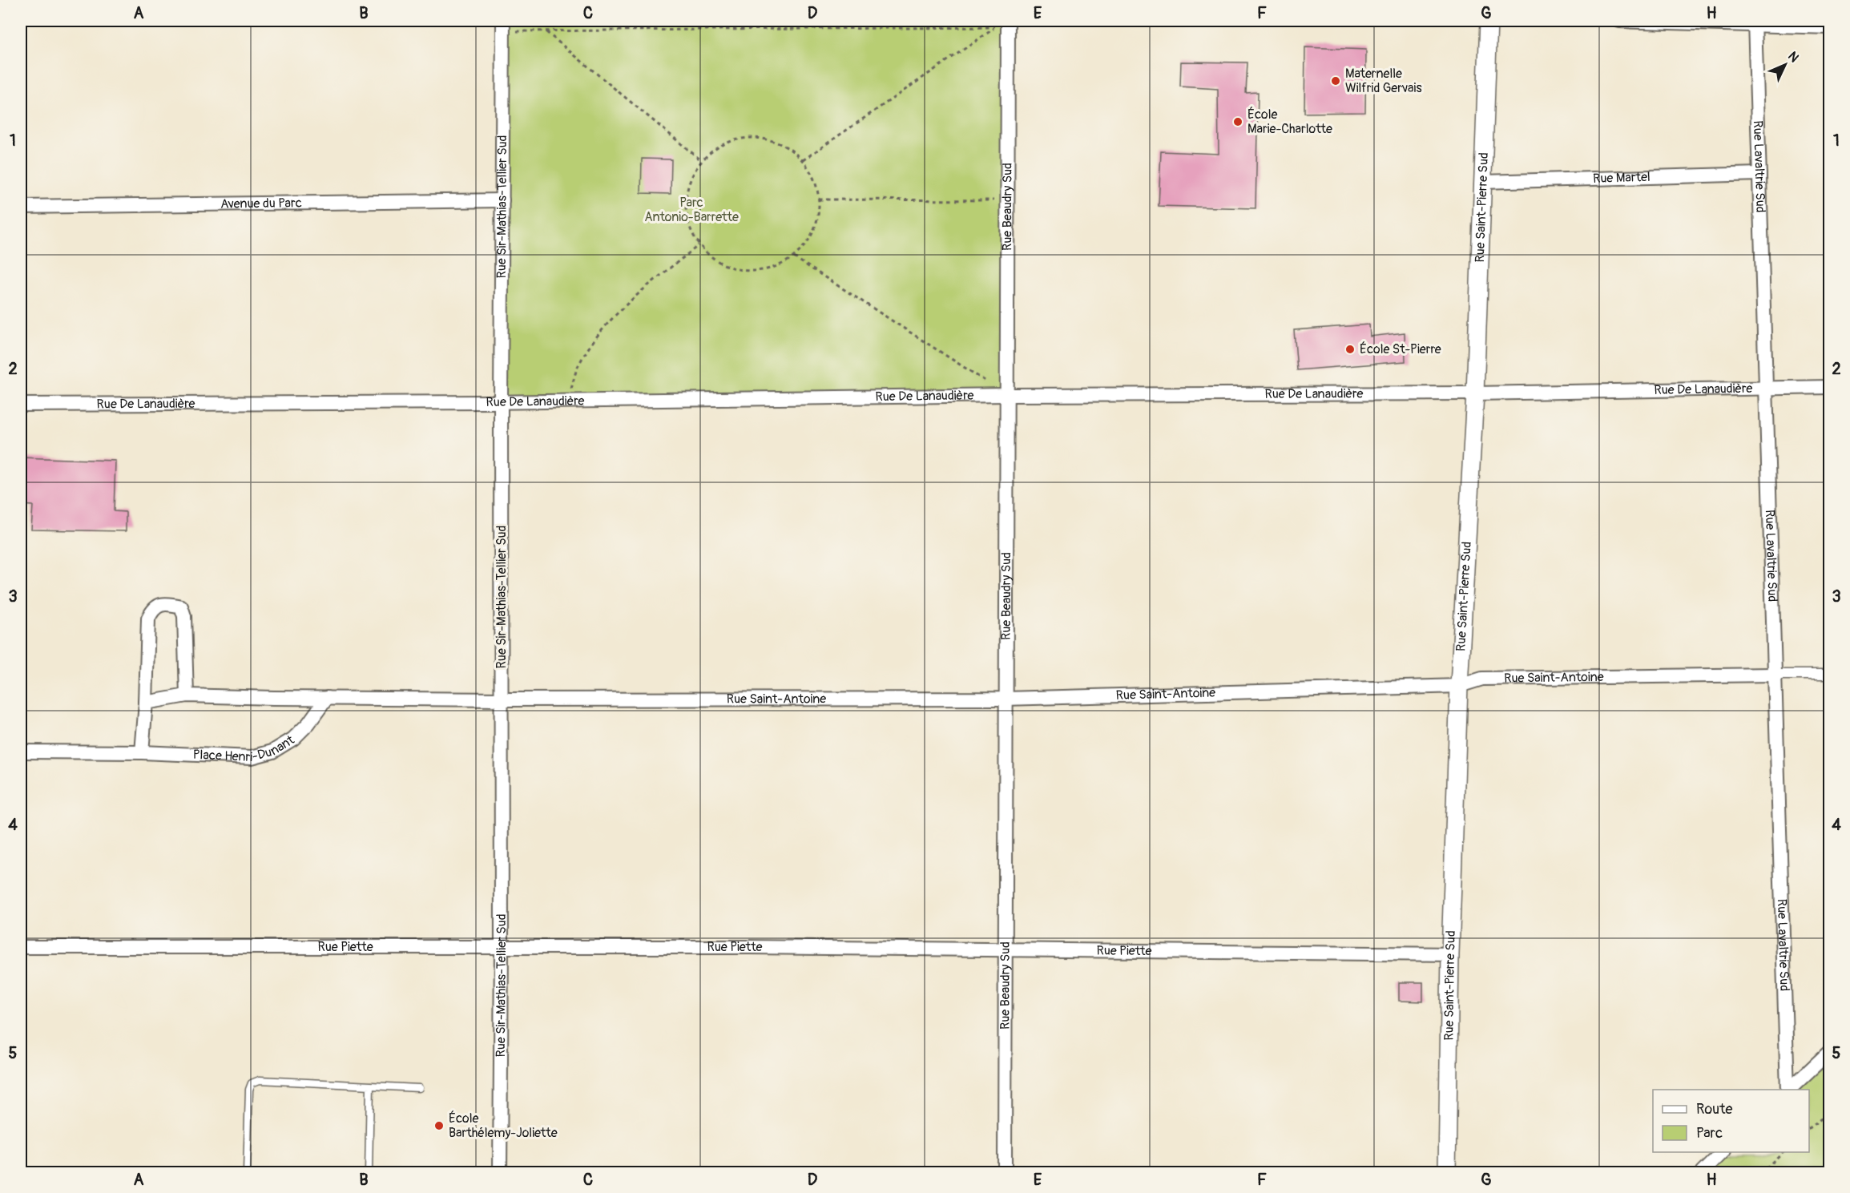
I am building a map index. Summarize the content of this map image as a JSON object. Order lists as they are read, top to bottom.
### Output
{
  "streets": {
    "street": [
      "Rue Lavaltrie Sud",
      "Rue Martel",
      "Avenue du Parc",
      "Rue Sir-Mathias-Tellier Sud",
      "Rue Beaudry Sud",
      "Rue Saint-Pierre Sud",
      "Rue De Lanaudière",
      "Rue Saint-Antoine",
      "Place Henri-Dunant",
      "Rue Piette"
    ]
  },
  "crossings": [
    ["Rue Lavaltrie Sud", "Rue Martel"],
    ["Rue Lavaltrie Sud", "Rue De Lanaudière"],
    ["Rue Lavaltrie Sud", "Rue Saint-Antoine"],
    ["Rue Martel", "Rue Saint-Pierre Sud"],
    ["Avenue du Parc", "Rue Sir-Mathias-Tellier Sud"],
    ["Rue Sir-Mathias-Tellier Sud", "Rue De Lanaudière"],
    ["Rue Sir-Mathias-Tellier Sud", "Rue Saint-Antoine"],
    ["Rue Sir-Mathias-Tellier Sud", "Rue Piette"],
    ["Rue Beaudry Sud", "Rue De Lanaudière"],
    ["Rue Beaudry Sud", "Rue Saint-Antoine"],
    ["Rue Beaudry Sud", "Rue Piette"],
    ["Rue Saint-Pierre Sud", "Rue De Lanaudière"],
    ["Rue Saint-Pierre Sud", "Rue Saint-Antoine"],
    ["Rue Saint-Pierre Sud", "Rue Piette"]
  ],
  "parks": ["Parc Antonio-Barrette"],
  "places": [
    "Maternelle Wilfrid Gervais",
    "École Marie-Charlotte",
    "École St-Pierre",
    "École Barthélemy-Joliette"
  ],
  "legend": ["Route", "Parc"],
  "north": "top right",
  "grid": {
    "columns": [
      "A",
      "B",
      "C",
      "D",
      "E",
      "F",
      "G",
      "H"
    ],
    "rows": [
      "1",
      "2",
      "3",
      "4",
      "5"
    ]
  }
}
